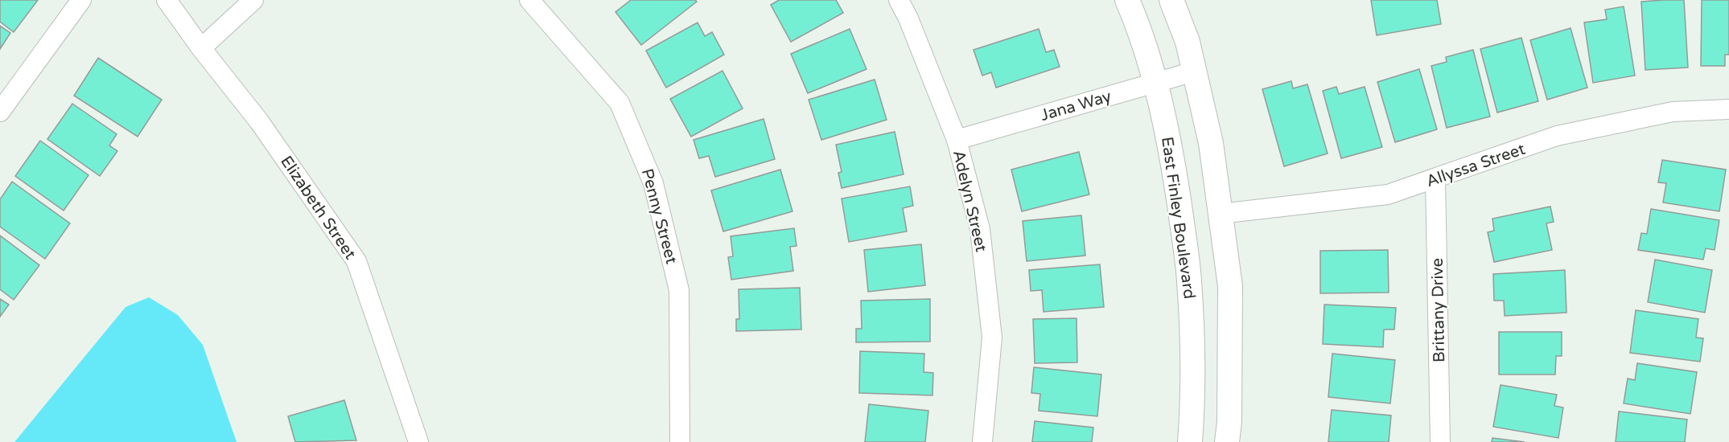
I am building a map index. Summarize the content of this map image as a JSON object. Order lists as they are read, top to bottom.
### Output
{
  "streets": {
    "street": [
      "Jana Way",
      "Allyssa Street",
      "Adelyn Street",
      "Elizabeth Street",
      "Penny Street",
      "East Finley Boulevard",
      "Brittany Drive"
    ]
  },
  "crossings": [
    ["Jana Way", "Adelyn Street"],
    ["Jana Way", "East Finley Boulevard"],
    ["Allyssa Street", "Brittany Drive"]
  ]
}
